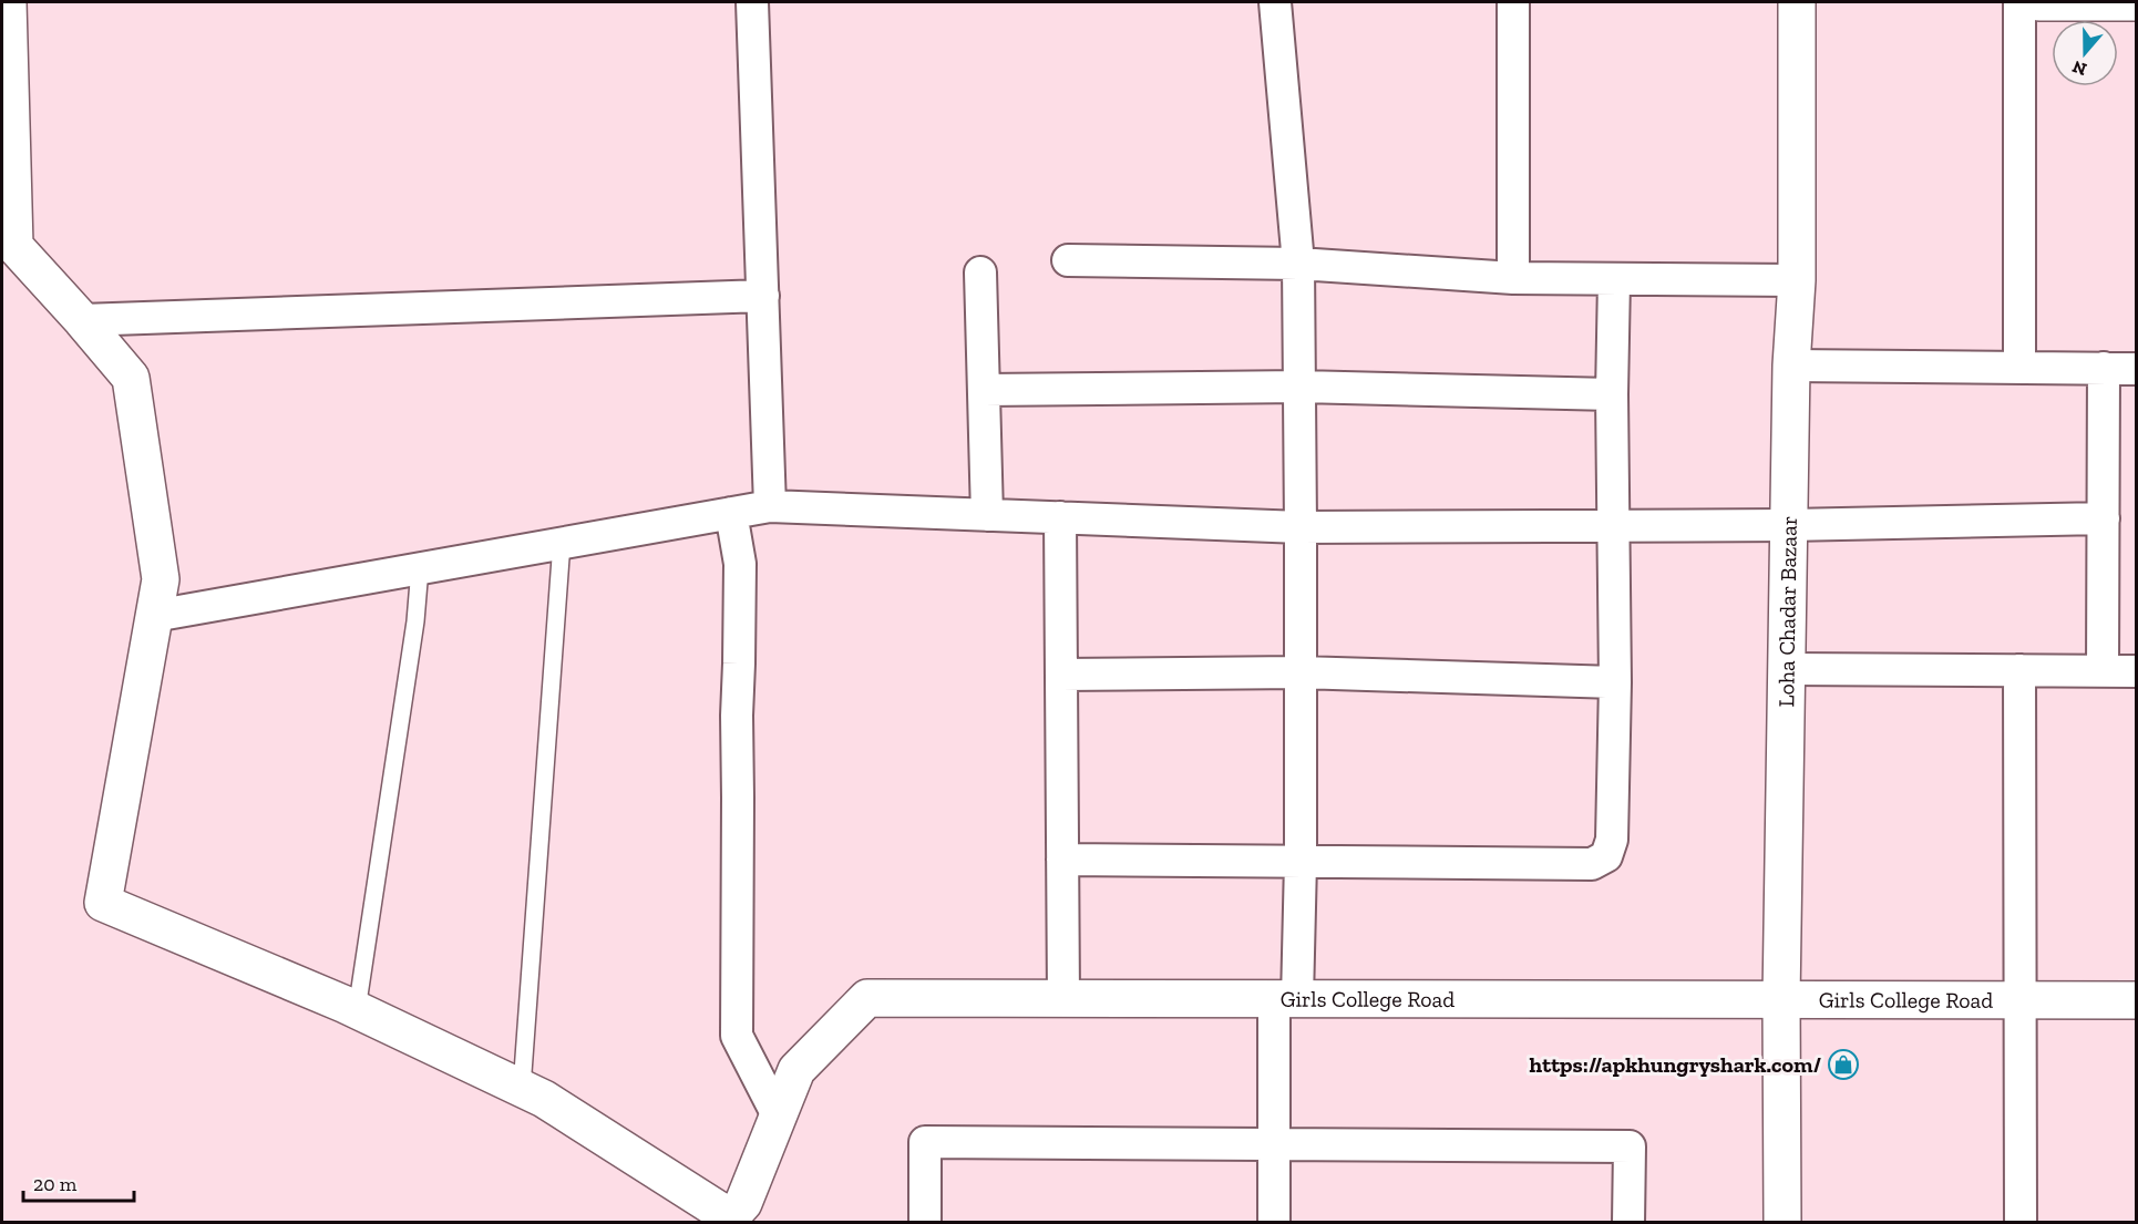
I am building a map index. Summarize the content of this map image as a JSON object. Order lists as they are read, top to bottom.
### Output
{
  "streets": {
    "street": ["Loha Chadar Bazaar", "Girls College Road"]
  },
  "crossings": [
    ["Loha Chadar Bazaar", "Girls College Road"]
  ],
  "places": {
    "shop": ["https://apkhungryshark.com/"]
  },
  "scale_bar": "20 m",
  "north": "bottom"
}
